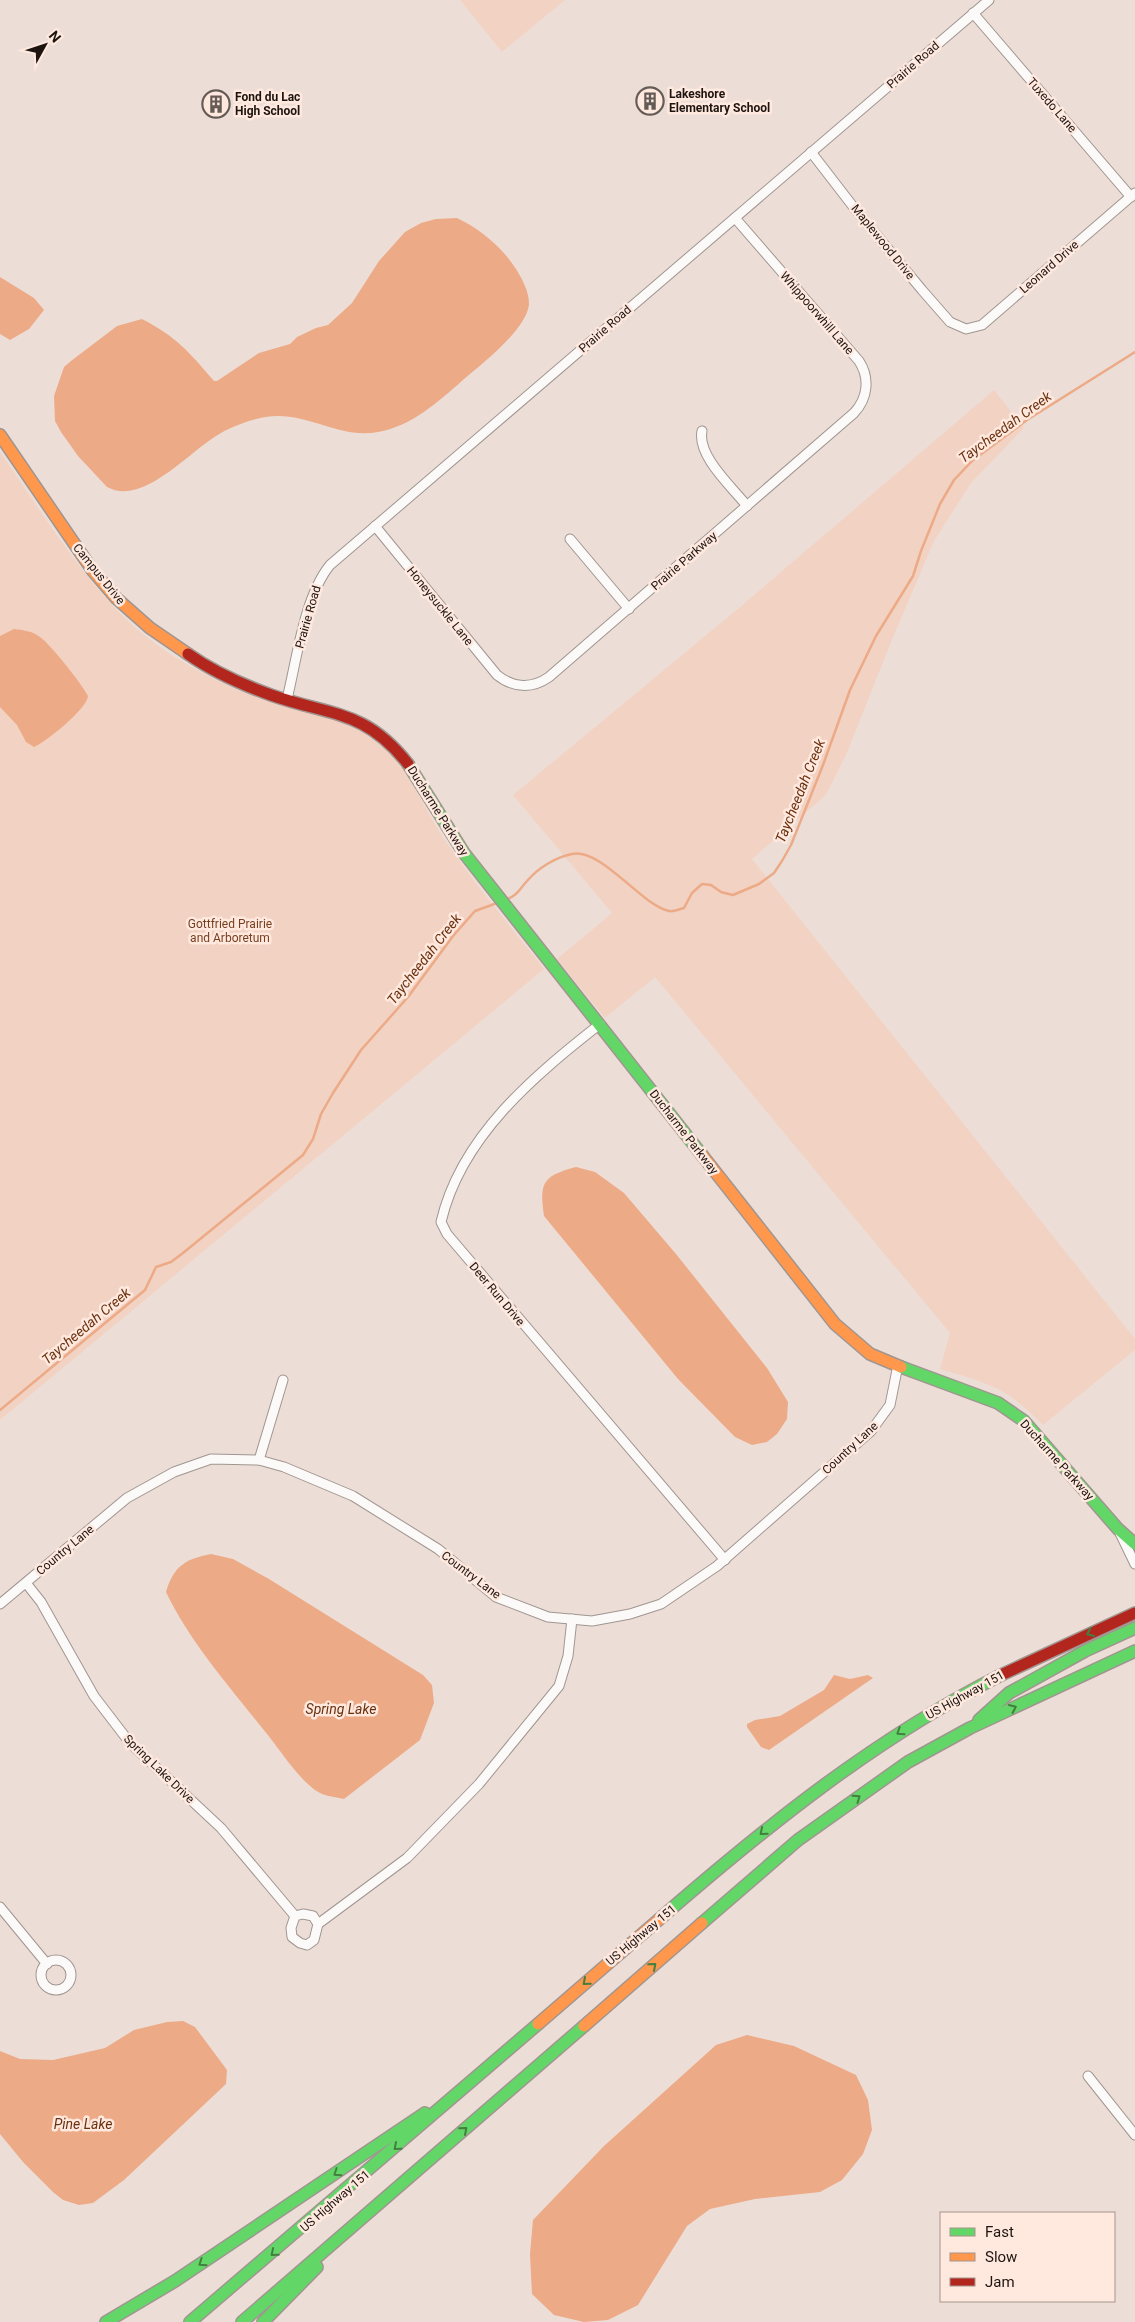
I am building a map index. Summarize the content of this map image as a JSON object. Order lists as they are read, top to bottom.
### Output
{
  "streets": {
    "main road": ["Campus Drive", "Ducharme Parkway", "US Highway 151"],
    "street": [
      "Prairie Road",
      "Tuxedo Lane",
      "Maplewood Drive",
      "Leonard Drive",
      "Whippoorwhill Lane",
      "Prairie Parkway",
      "Honeysuckle Lane",
      "Deer Run Drive",
      "Country Lane",
      "Spring Lake Drive"
    ]
  },
  "crossings": [
    ["Prairie Road", "Tuxedo Lane"],
    ["Prairie Road", "Maplewood Drive"],
    ["Prairie Road", "Whippoorwhill Lane"],
    ["Prairie Road", "Campus Drive"],
    ["Prairie Road", "Honeysuckle Lane"],
    ["Prairie Road", "Ducharme Parkway"],
    ["Tuxedo Lane", "Leonard Drive"],
    ["Maplewood Drive", "Leonard Drive"],
    ["Whippoorwhill Lane", "Prairie Parkway"],
    ["Prairie Parkway", "Honeysuckle Lane"],
    ["Campus Drive", "Ducharme Parkway"],
    ["Ducharme Parkway", "Deer Run Drive"],
    ["Ducharme Parkway", "Country Lane"],
    ["Deer Run Drive", "Country Lane"],
    ["Country Lane", "Spring Lake Drive"]
  ],
  "water": ["Taycheedah Creek", "Spring Lake", "Pine Lake"],
  "parks": ["Gottfried Prairie and Arboretum"],
  "places": {
    "building": ["Lakeshore Elementary School", "Fond du Lac High School"]
  },
  "legend": ["Fast", "Slow", "Jam"],
  "north": "top right"
}
